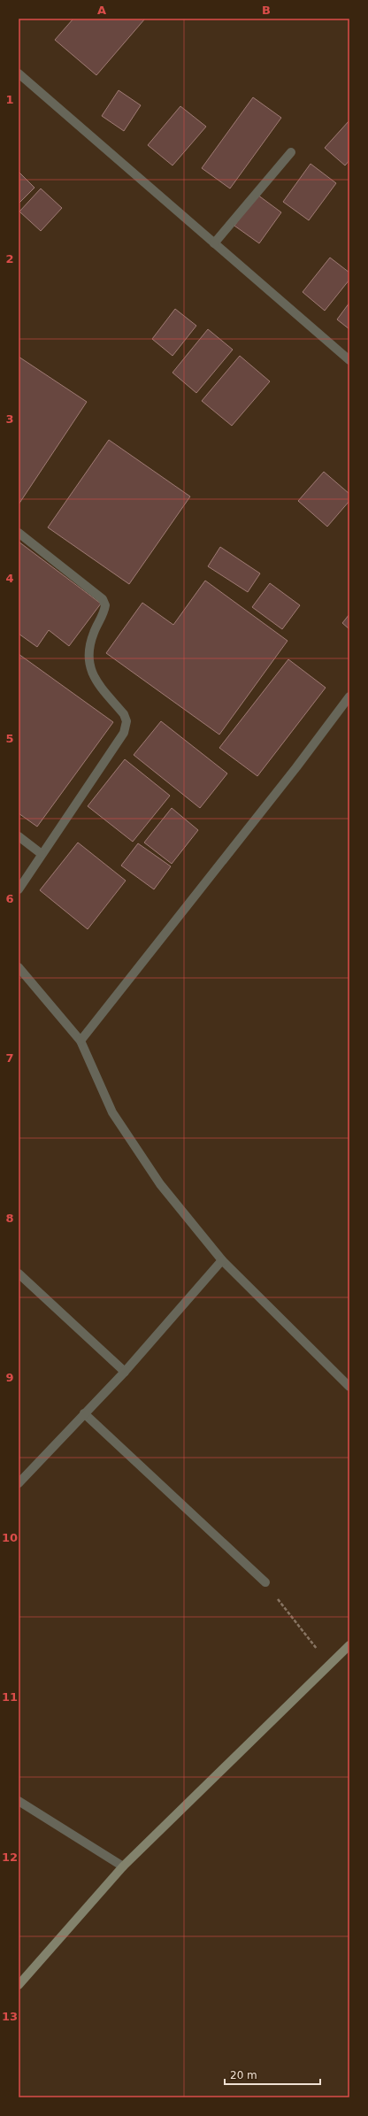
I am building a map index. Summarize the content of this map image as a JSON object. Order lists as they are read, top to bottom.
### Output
{
  "scale_bar": "20 m",
  "grid": {
    "columns": ["A", "B"],
    "rows": [
      "1",
      "2",
      "3",
      "4",
      "5",
      "6",
      "7",
      "8",
      "9",
      "10",
      "11",
      "12",
      "13"
    ]
  }
}
